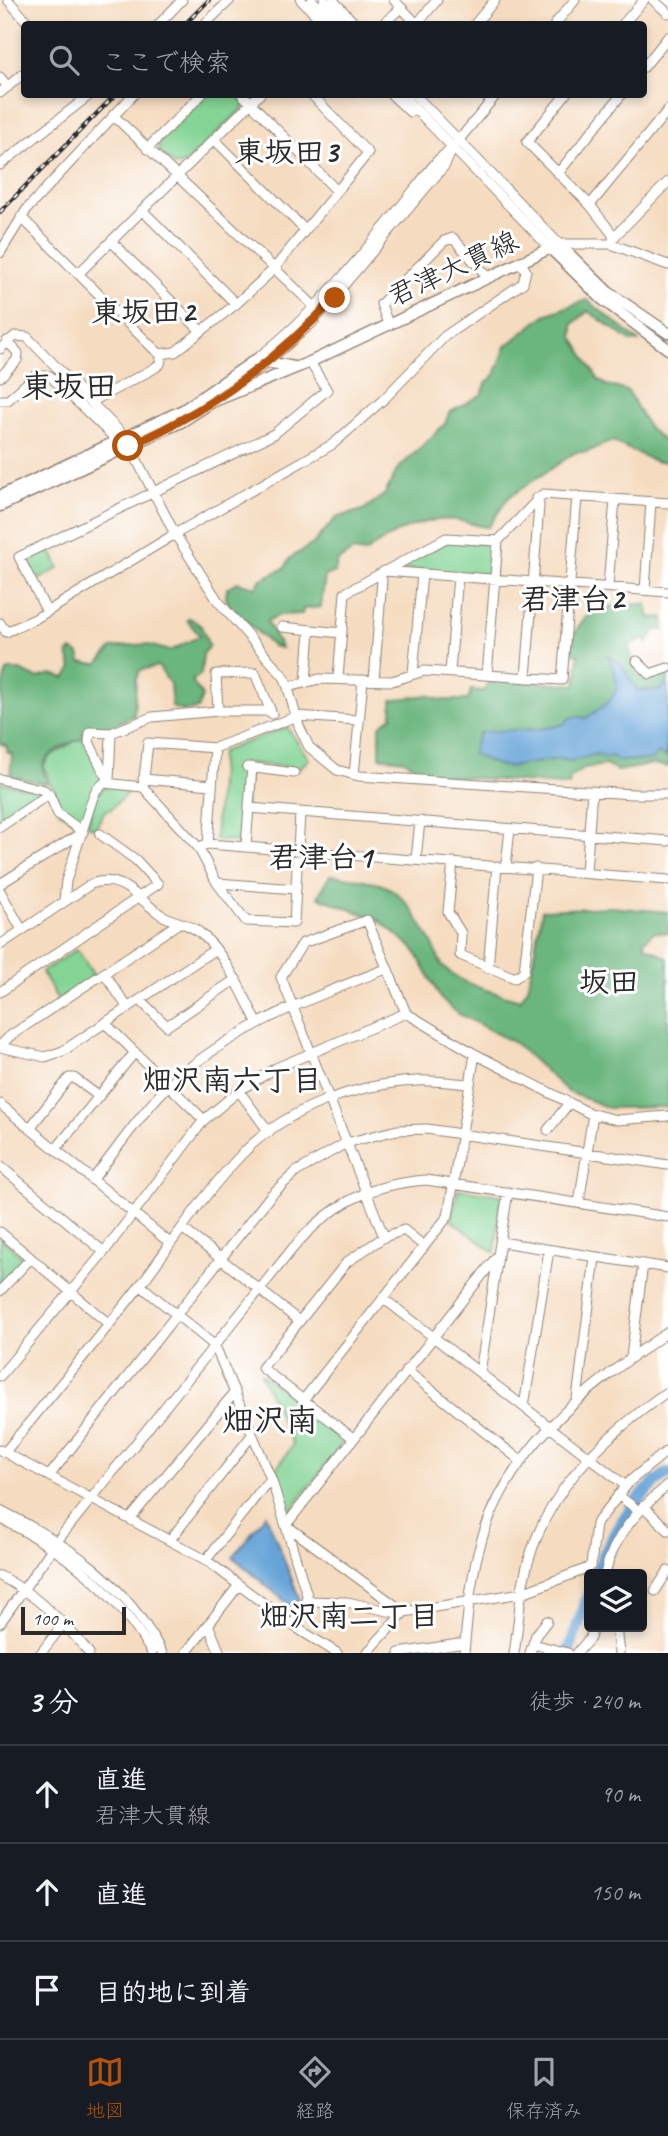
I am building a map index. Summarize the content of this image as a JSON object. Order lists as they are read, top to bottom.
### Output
{
  "streets": {
    "main road": ["君津大貫線"]
  },
  "districts": [
    "東坂田3",
    "東坂田2",
    "東坂田",
    "君津台2",
    "君津台1",
    "坂田",
    "畑沢南六丁目",
    "畑沢南",
    "畑沢南二丁目"
  ],
  "scale_bar": "100 m",
  "page": {
    "search": "ここで検索",
    "scale": "100 m",
    "heading": ["3 分", "徒歩 · 240 m"],
    "list": [
      ["直進", "君津大貫線", "90 m"],
      ["直進", "150 m"],
      "目的地に到着"
    ],
    "nav": ["地図", "経路", "保存済み"]
  }
}
